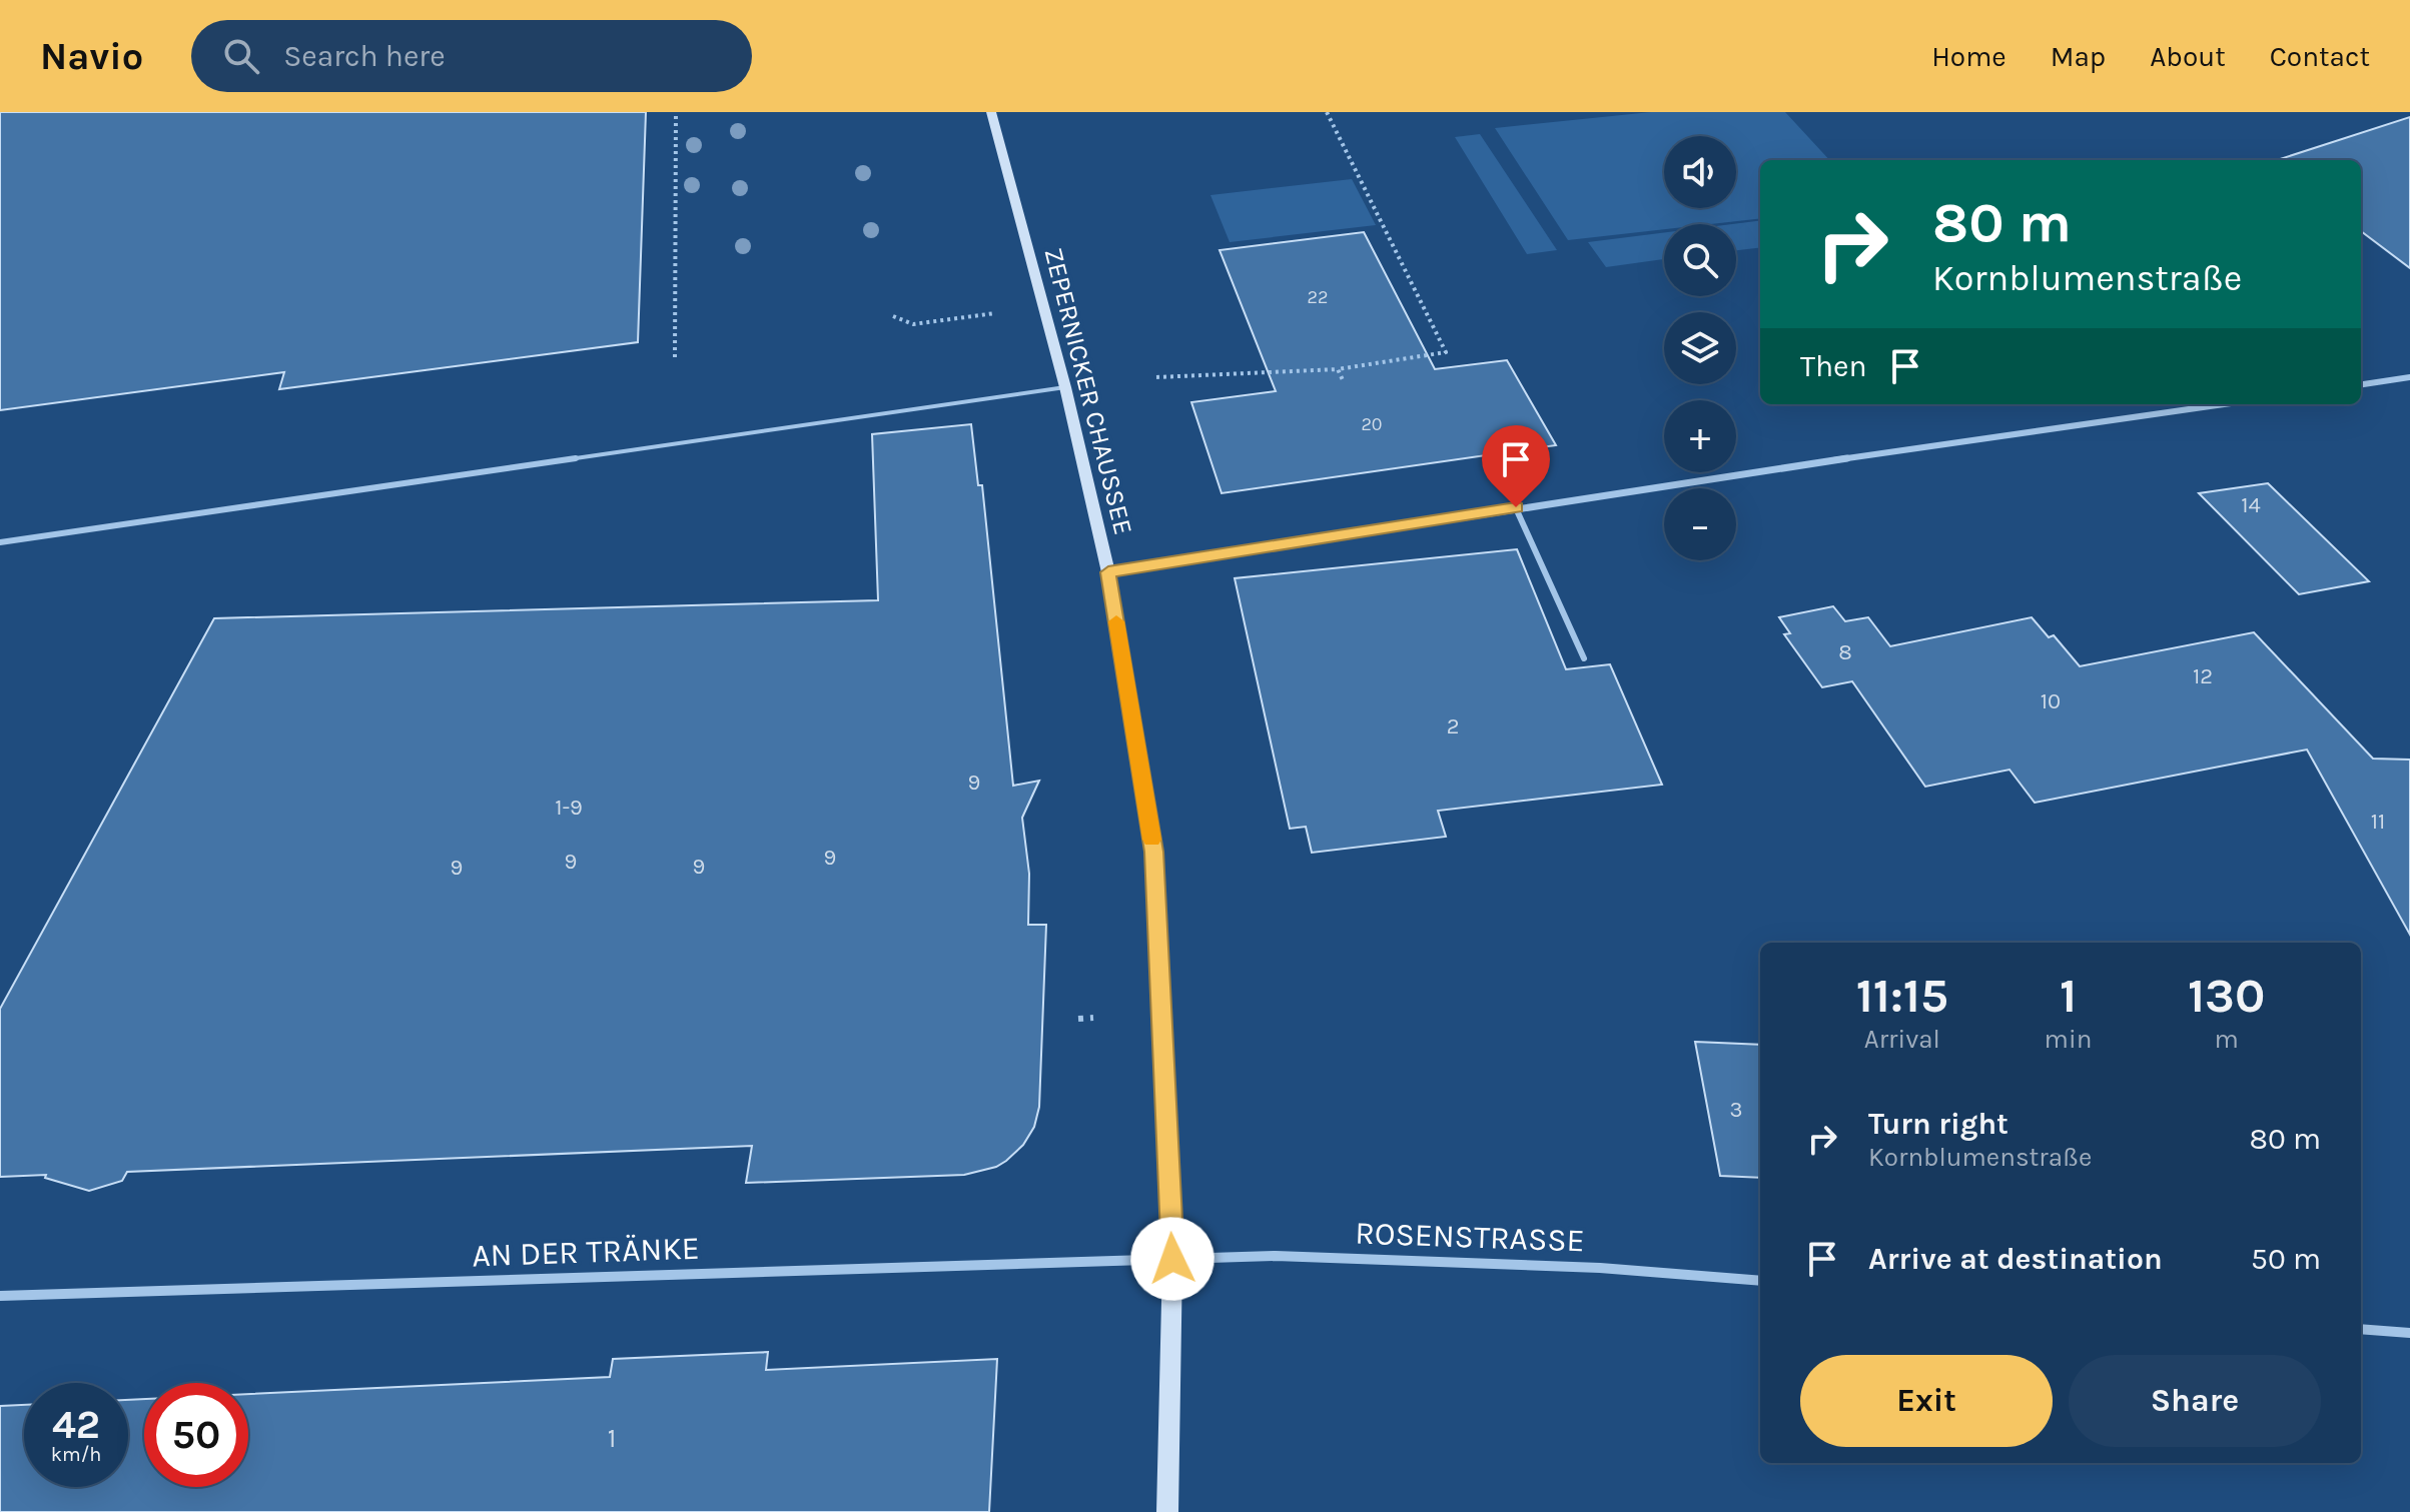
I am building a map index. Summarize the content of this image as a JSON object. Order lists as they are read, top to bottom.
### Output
{
  "streets": {
    "main road": ["ZEPERNICKER CHAUSSEE"],
    "street": ["ROSENSTRASSE", "AN DER TRÄNKE"]
  },
  "crossings": [
    ["ZEPERNICKER CHAUSSEE", "ROSENSTRASSE"],
    ["ZEPERNICKER CHAUSSEE", "AN DER TRÄNKE"],
    ["ROSENSTRASSE", "AN DER TRÄNKE"]
  ],
  "house_numbers": [
    "22",
    "20",
    "14",
    "8",
    "12",
    "10",
    "2",
    "9",
    "1-9",
    "11",
    "9",
    "9",
    "9",
    "9",
    "3",
    "1"
  ],
  "page": {
    "header": "Navio",
    "search": "Search here",
    "nav": [
      "Home",
      "Map",
      "About",
      "Contact"
    ],
    "map_buttons": ["+", "−"],
    "turn": ["80 m", "Kornblumenstraße"],
    "then": "Then",
    "eta": [
      "11:15",
      "Arrival",
      "1",
      "min",
      "130",
      "m"
    ],
    "list": [
      {
        "name": "Turn right",
        "note": "Kornblumenstraße",
        "value": "80 m"
      },
      {
        "name": "Arrive at destination",
        "value": "50 m"
      }
    ],
    "buttons": ["Exit", "Share"],
    "speed": "42 km/h",
    "limit": "50"
  }
}
